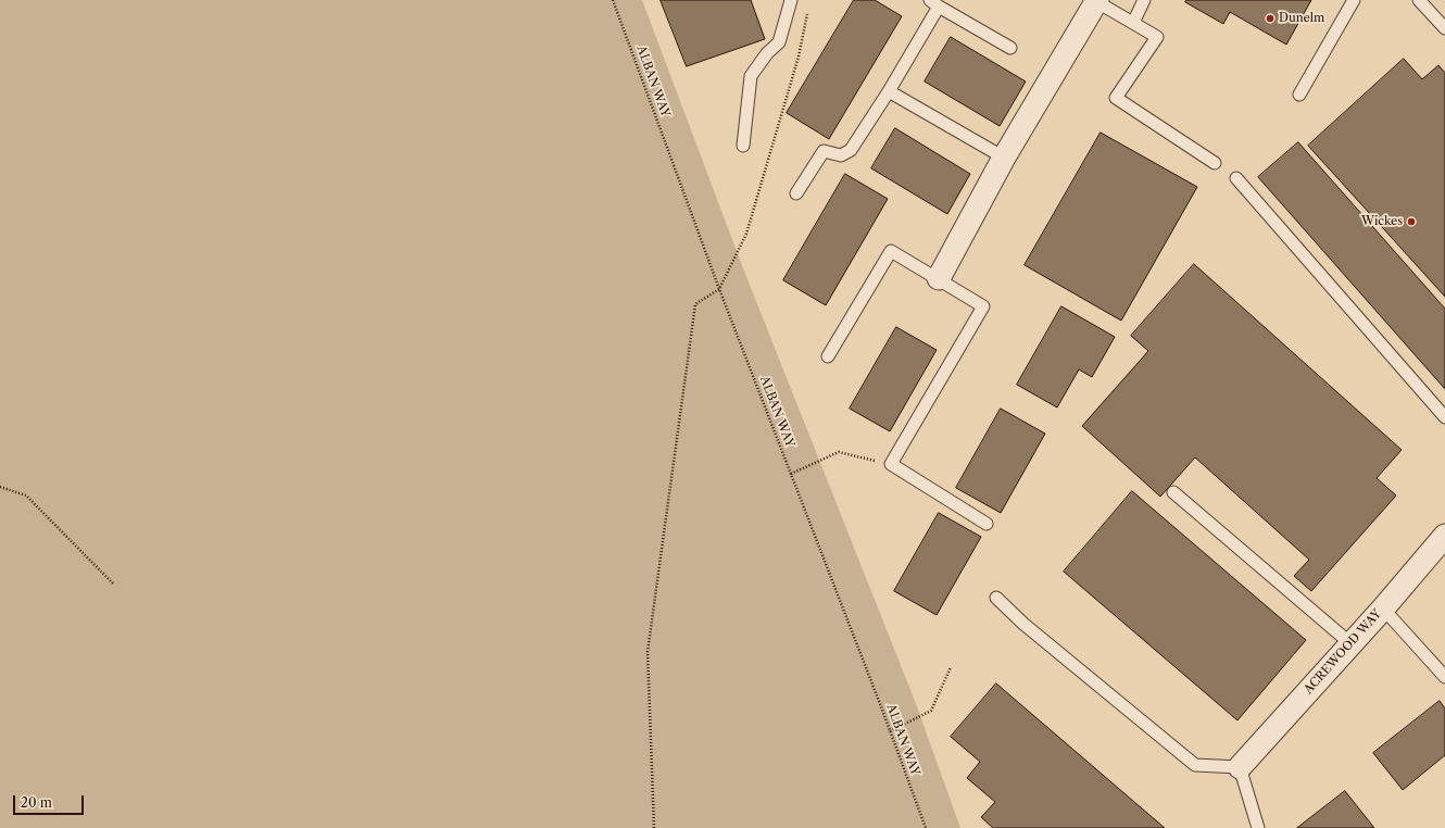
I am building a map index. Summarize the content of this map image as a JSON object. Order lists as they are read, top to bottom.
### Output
{
  "streets": {
    "street": ["ACREWOOD WAY"],
    "path": ["ALBAN WAY"]
  },
  "places": ["Dunelm", "Wickes"],
  "scale_bar": "20 m"
}
